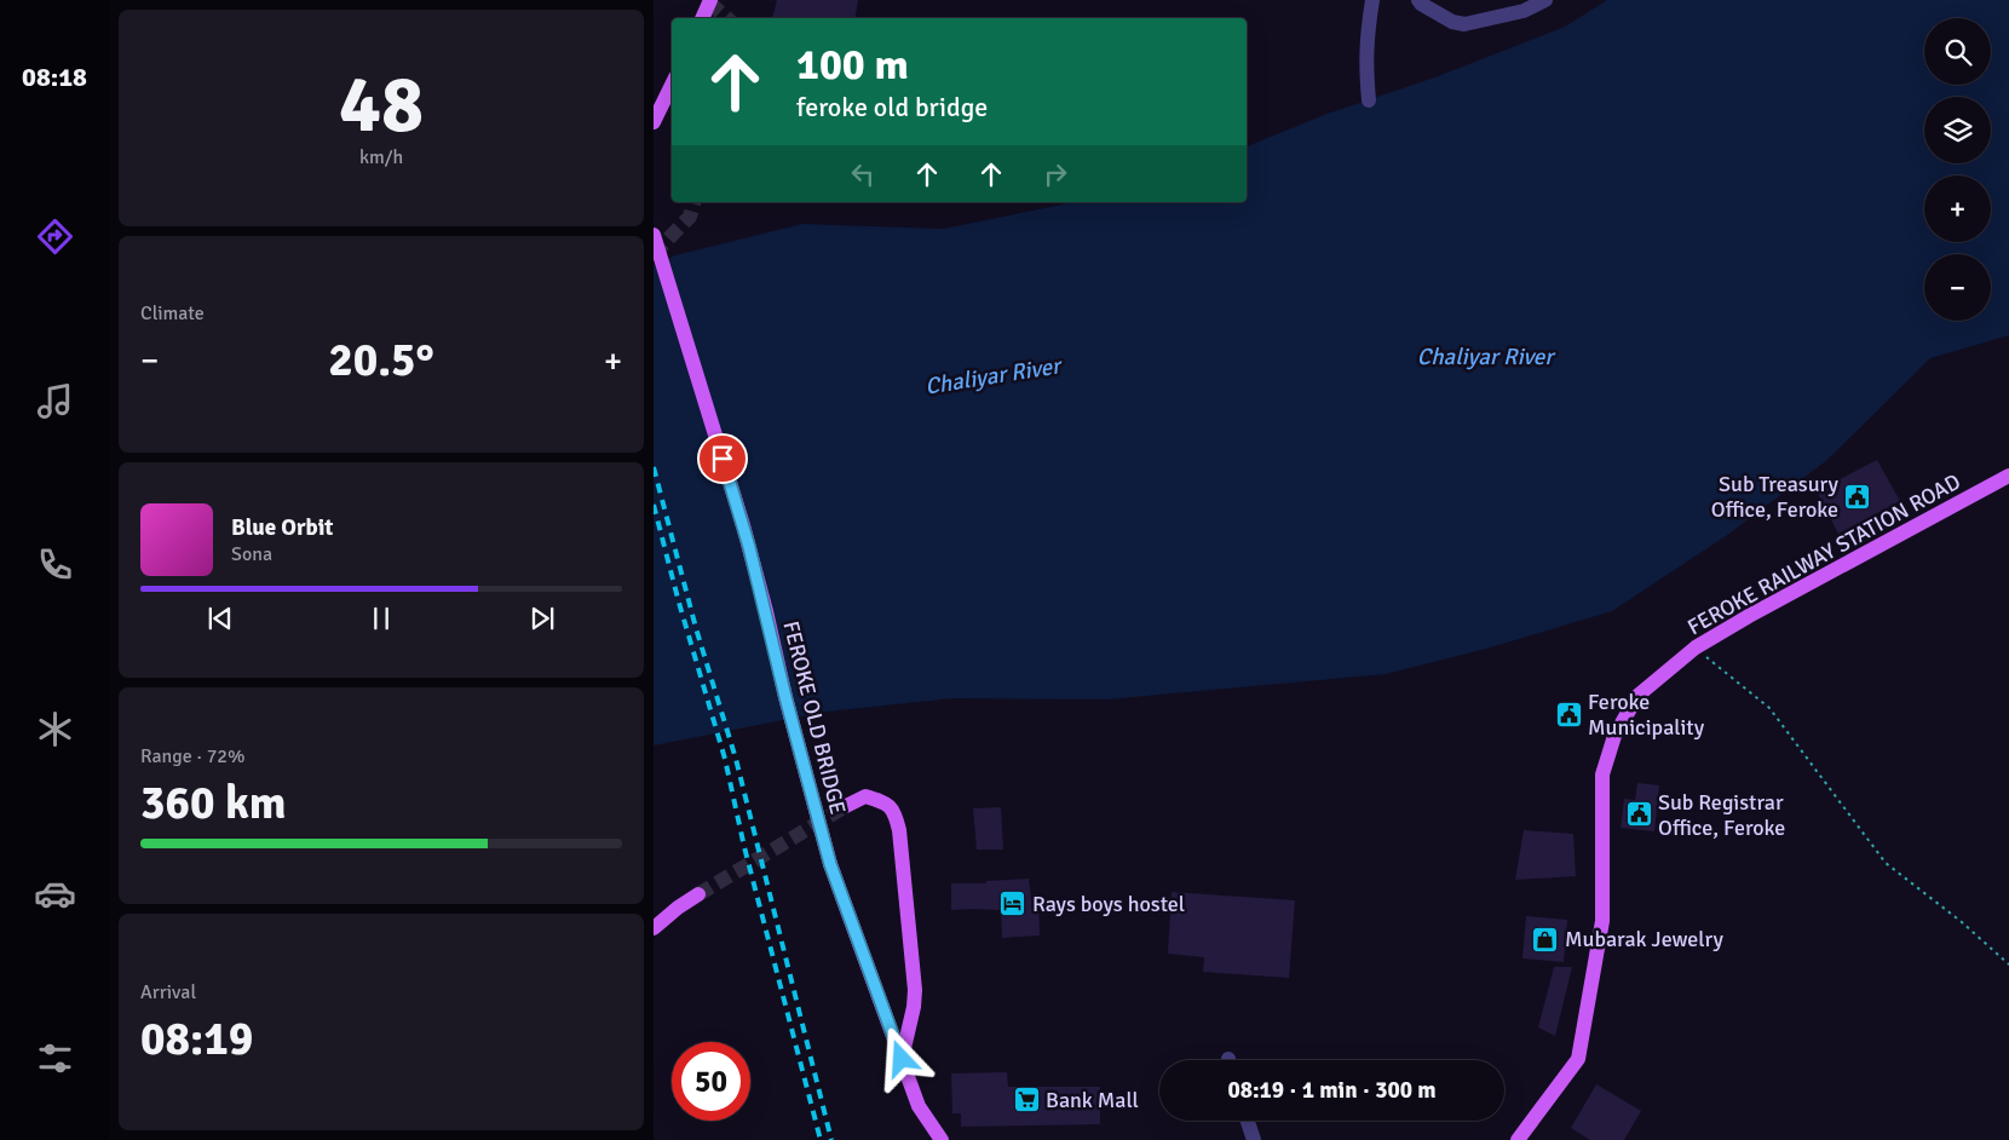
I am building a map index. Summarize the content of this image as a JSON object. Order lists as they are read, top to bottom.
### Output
{
  "streets": {
    "main road": ["FEROKE RAILWAY STATION ROAD", "FEROKE OLD BRIDGE"]
  },
  "water": ["Chaliyar River"],
  "places": {
    "public building": ["Sub Treasury Office, Feroke", "Feroke Municipality", "Sub Registrar Office, Feroke"],
    "hotel": ["Rays boys hostel"],
    "shop": ["Mubarak Jewelry"],
    "supermarket": ["Bank Mall"]
  },
  "page": {
    "tabs": "08:18",
    "tile": [
      ["48", "km/h"],
      "Climate",
      ["Range · 72%", "360 km"],
      ["Arrival", "08:19"]
    ],
    "map_buttons": ["+", "−"],
    "turn": ["100 m", "feroke old bridge"],
    "heat": ["−", "20.5°", "+"],
    "song": ["Blue Orbit", "Sona"],
    "limit": "50",
    "trip": "08:19 · 1 min · 300 m"
  }
}
